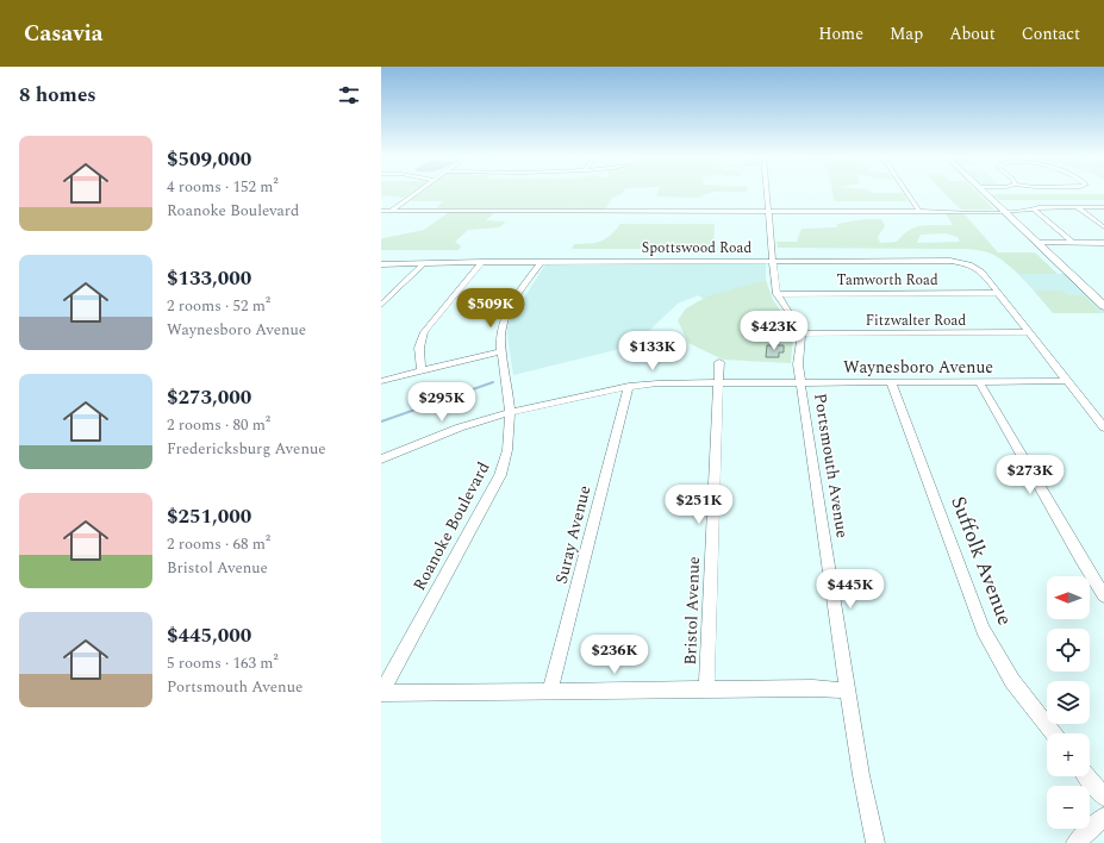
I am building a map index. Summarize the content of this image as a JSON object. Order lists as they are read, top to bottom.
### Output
{
  "streets": {
    "street": [
      "Spottswood Road",
      "Tamworth Road",
      "Fitzwalter Road",
      "Waynesboro Avenue",
      "Portsmouth Avenue",
      "Roanoke Boulevard",
      "Suray Avenue",
      "Suffolk Avenue",
      "Bristol Avenue"
    ]
  },
  "crossings": [
    ["Spottswood Road", "Tamworth Road"],
    ["Spottswood Road", "Fitzwalter Road"],
    ["Spottswood Road", "Waynesboro Avenue"],
    ["Spottswood Road", "Roanoke Boulevard"],
    ["Fitzwalter Road", "Portsmouth Avenue"],
    ["Waynesboro Avenue", "Portsmouth Avenue"],
    ["Waynesboro Avenue", "Roanoke Boulevard"],
    ["Waynesboro Avenue", "Suray Avenue"],
    ["Waynesboro Avenue", "Suffolk Avenue"],
    ["Waynesboro Avenue", "Bristol Avenue"]
  ],
  "north": "left",
  "page": {
    "header": "Casavia",
    "nav": [
      "Home",
      "Map",
      "About",
      "Contact"
    ],
    "heading": "8 homes",
    "list": [
      {
        "name": "$509,000",
        "note": "4 rooms · 152 m² · Roanoke Boulevard"
      },
      {
        "name": "$133,000",
        "note": "2 rooms · 52 m² · Waynesboro Avenue"
      },
      {
        "name": "$273,000",
        "note": "2 rooms · 80 m² · Fredericksburg Avenue"
      },
      {
        "name": "$251,000",
        "note": "2 rooms · 68 m² · Bristol Avenue"
      },
      {
        "name": "$445,000",
        "note": "5 rooms · 163 m² · Portsmouth Avenue"
      }
    ],
    "price": [
      "$509K",
      "$423K",
      "$133K",
      "$295K",
      "$273K",
      "$251K",
      "$445K",
      "$236K"
    ],
    "map_buttons": ["+", "−"]
  }
}
